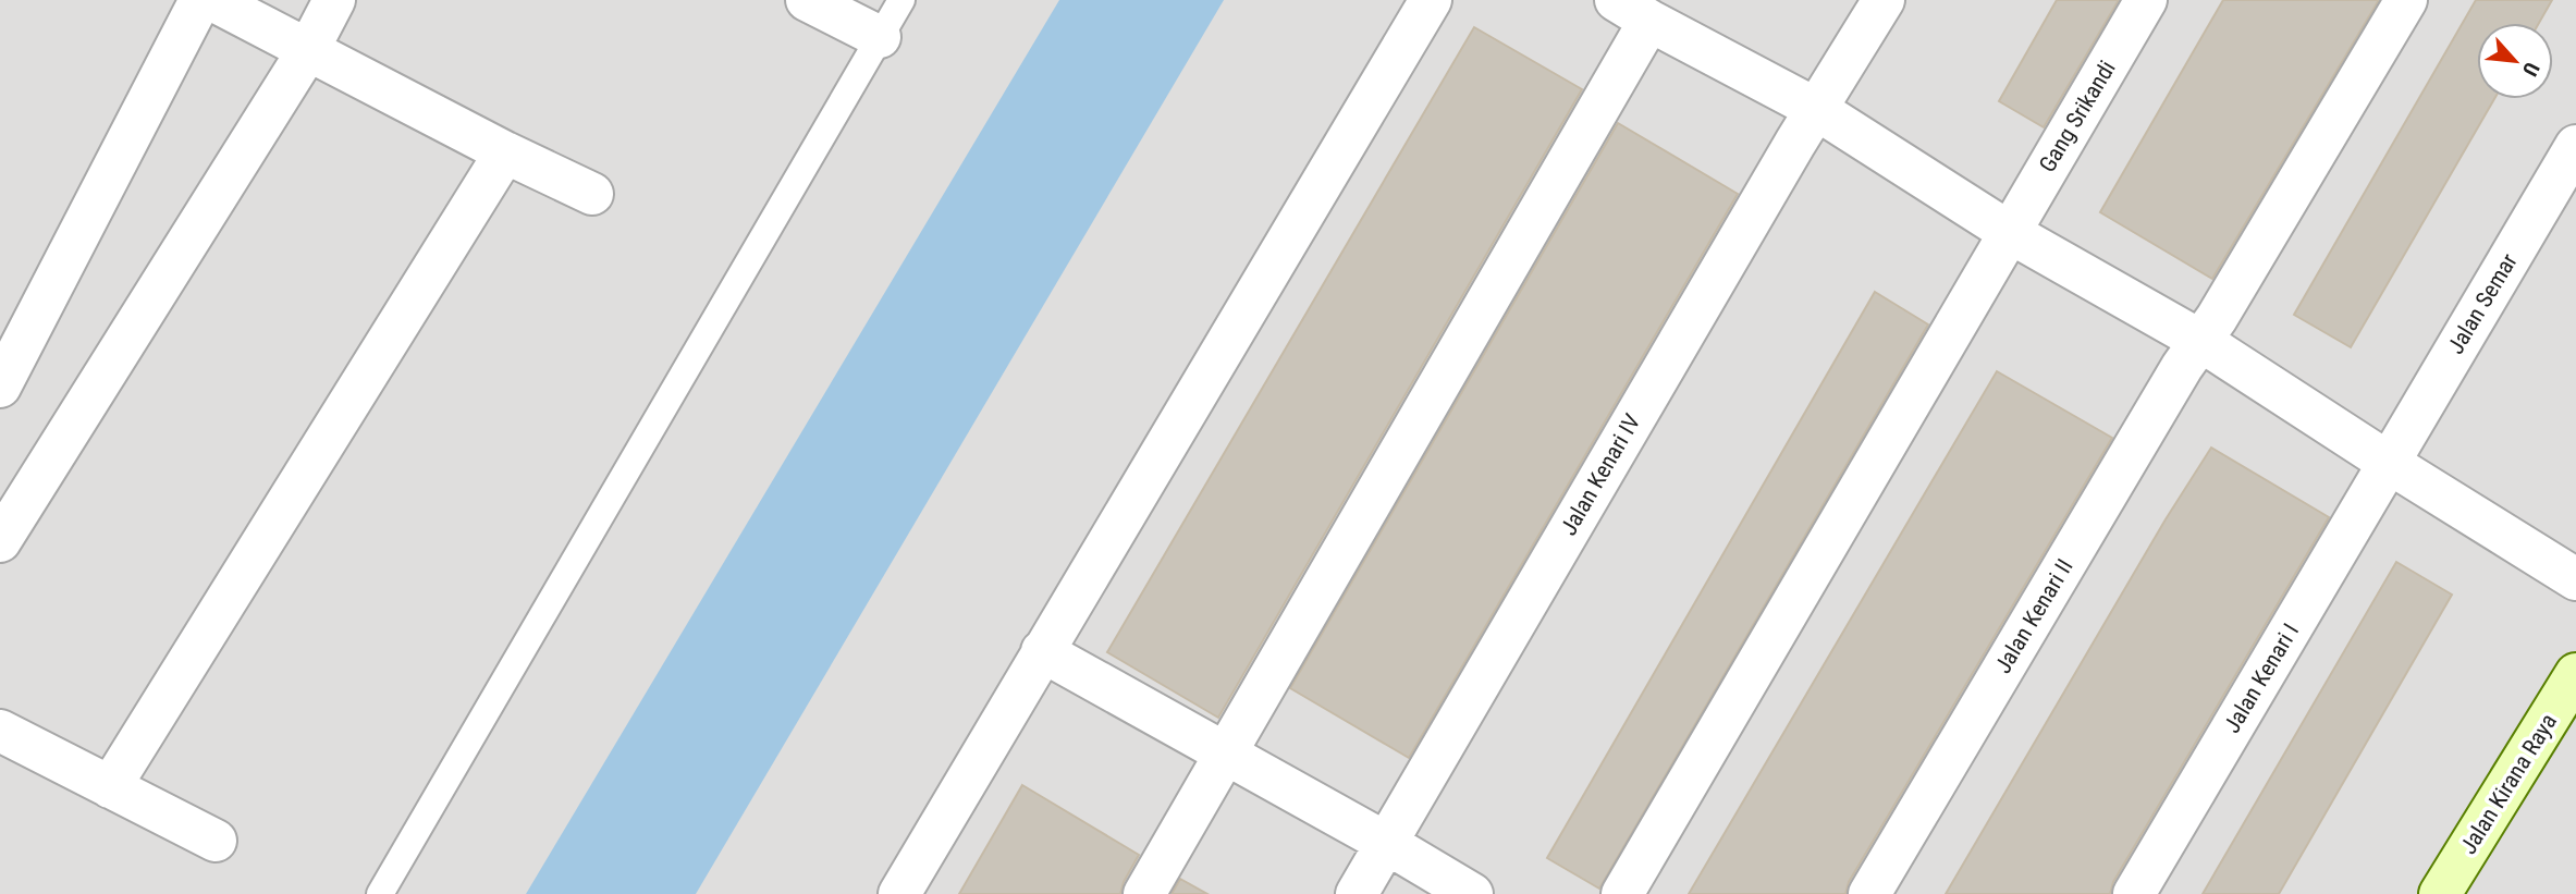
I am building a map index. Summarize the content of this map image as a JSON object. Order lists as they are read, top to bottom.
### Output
{
  "streets": {
    "street": [
      "Gang Srikandi",
      "Jalan Semar",
      "Jalan Kenari IV",
      "Jalan Kenari II",
      "Jalan Kenari I",
      "Jalan Kirana Raya"
    ]
  },
  "crossings": [
    ["Jalan Semar", "Jalan Kenari I"]
  ],
  "north": "bottom right"
}
